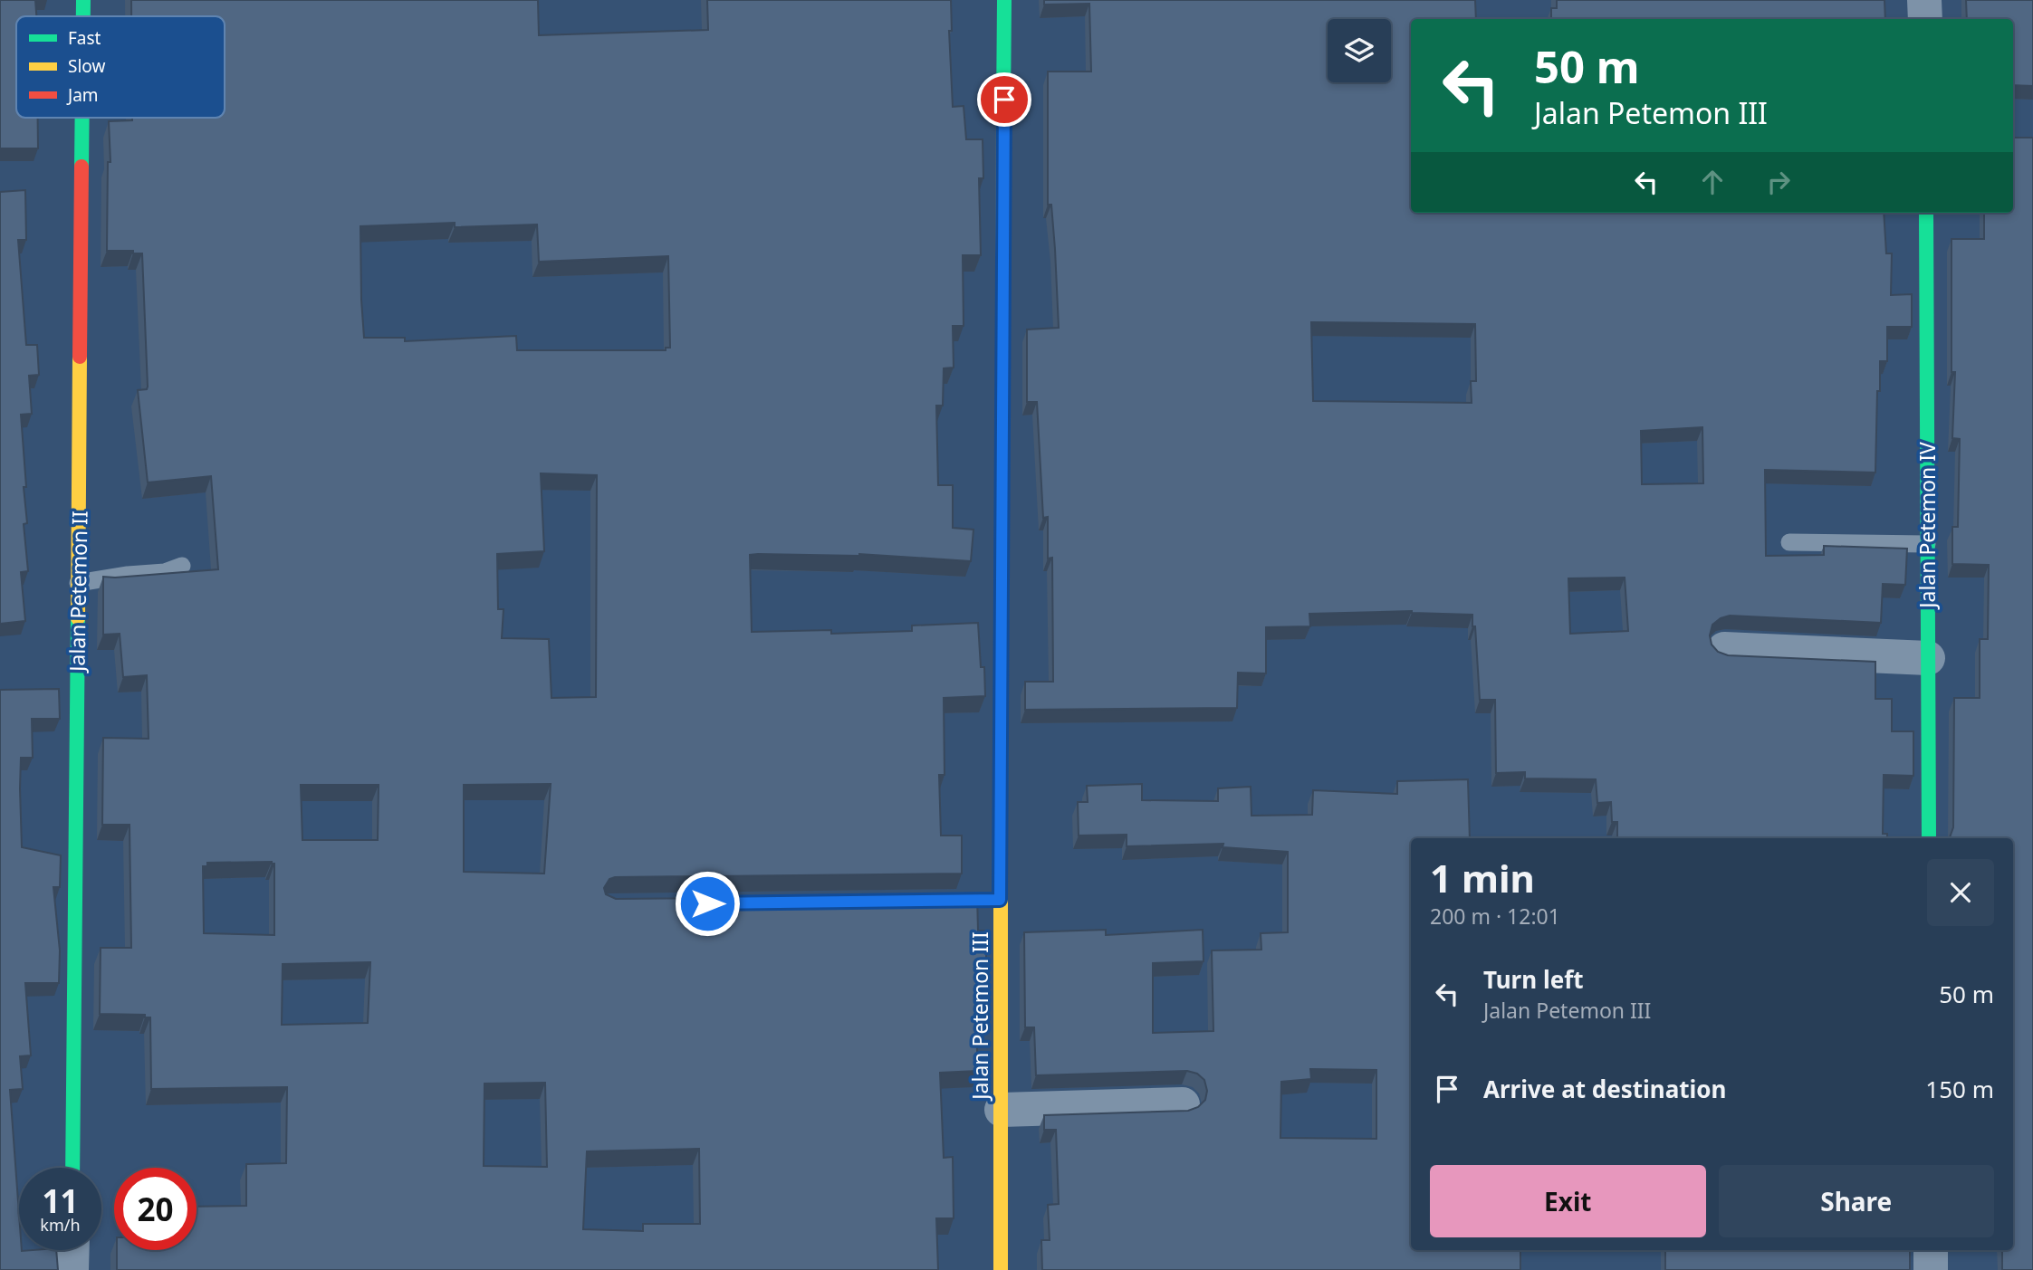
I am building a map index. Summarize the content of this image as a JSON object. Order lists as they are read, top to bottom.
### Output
{
  "streets": {
    "street": ["Jalan Petemon IV", "Jalan Petemon II", "Jalan Petemon III"]
  },
  "legend": ["Fast", "Slow", "Jam"],
  "page": {
    "turn": ["50 m", "Jalan Petemon III"],
    "heading": ["1 min", "200 m · 12:01"],
    "list": [
      {
        "name": "Turn left",
        "note": "Jalan Petemon III",
        "value": "50 m"
      },
      {
        "name": "Arrive at destination",
        "value": "150 m"
      }
    ],
    "buttons": ["Exit", "Share"],
    "speed": "11 km/h",
    "limit": "20"
  }
}
